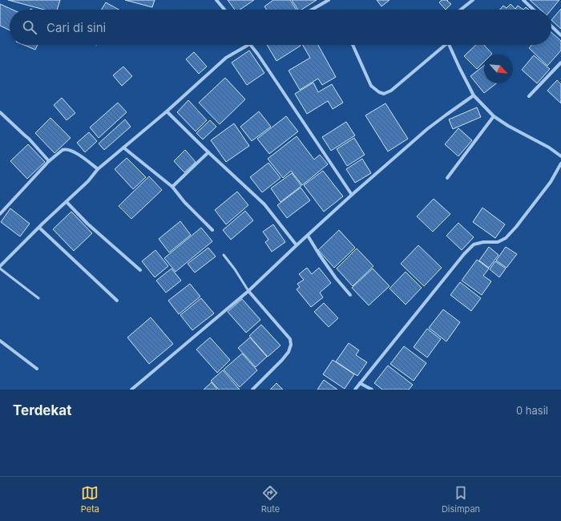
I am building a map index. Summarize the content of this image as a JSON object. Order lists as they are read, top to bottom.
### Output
{
  "north": "bottom right",
  "page": {
    "search": "Cari di sini",
    "heading": ["Terdekat", "0 hasil"],
    "nav": ["Peta", "Rute", "Disimpan"]
  }
}
